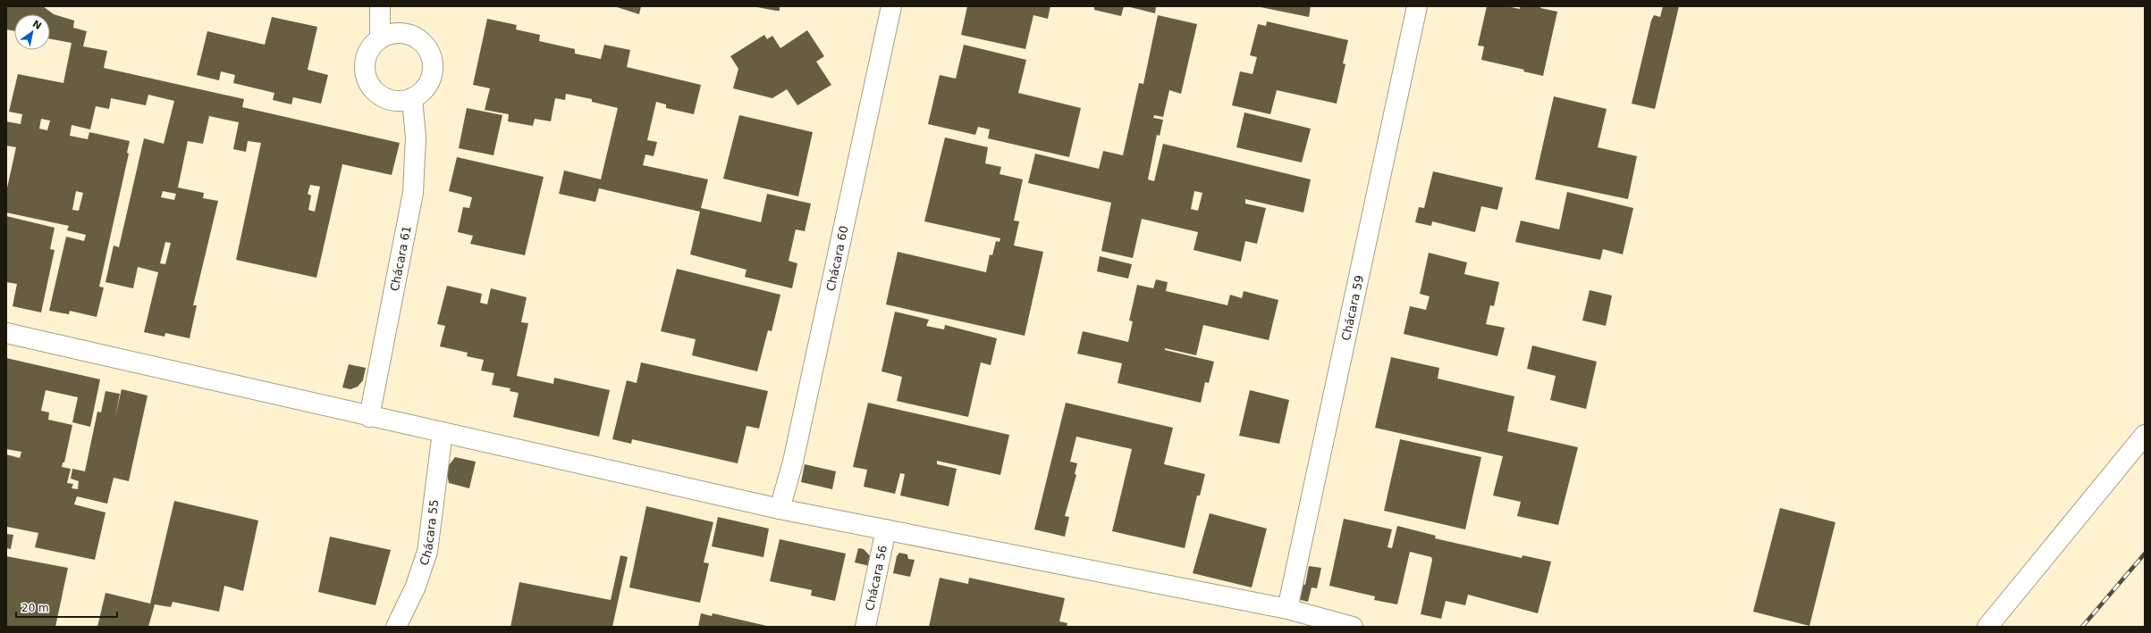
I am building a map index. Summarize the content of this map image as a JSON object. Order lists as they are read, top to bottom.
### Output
{
  "streets": {
    "street": [
      "Chácara 61",
      "Chácara 60",
      "Chácara 59",
      "Chácara 55",
      "Chácara 56"
    ]
  },
  "scale_bar": "20 m",
  "north": "top right"
}
